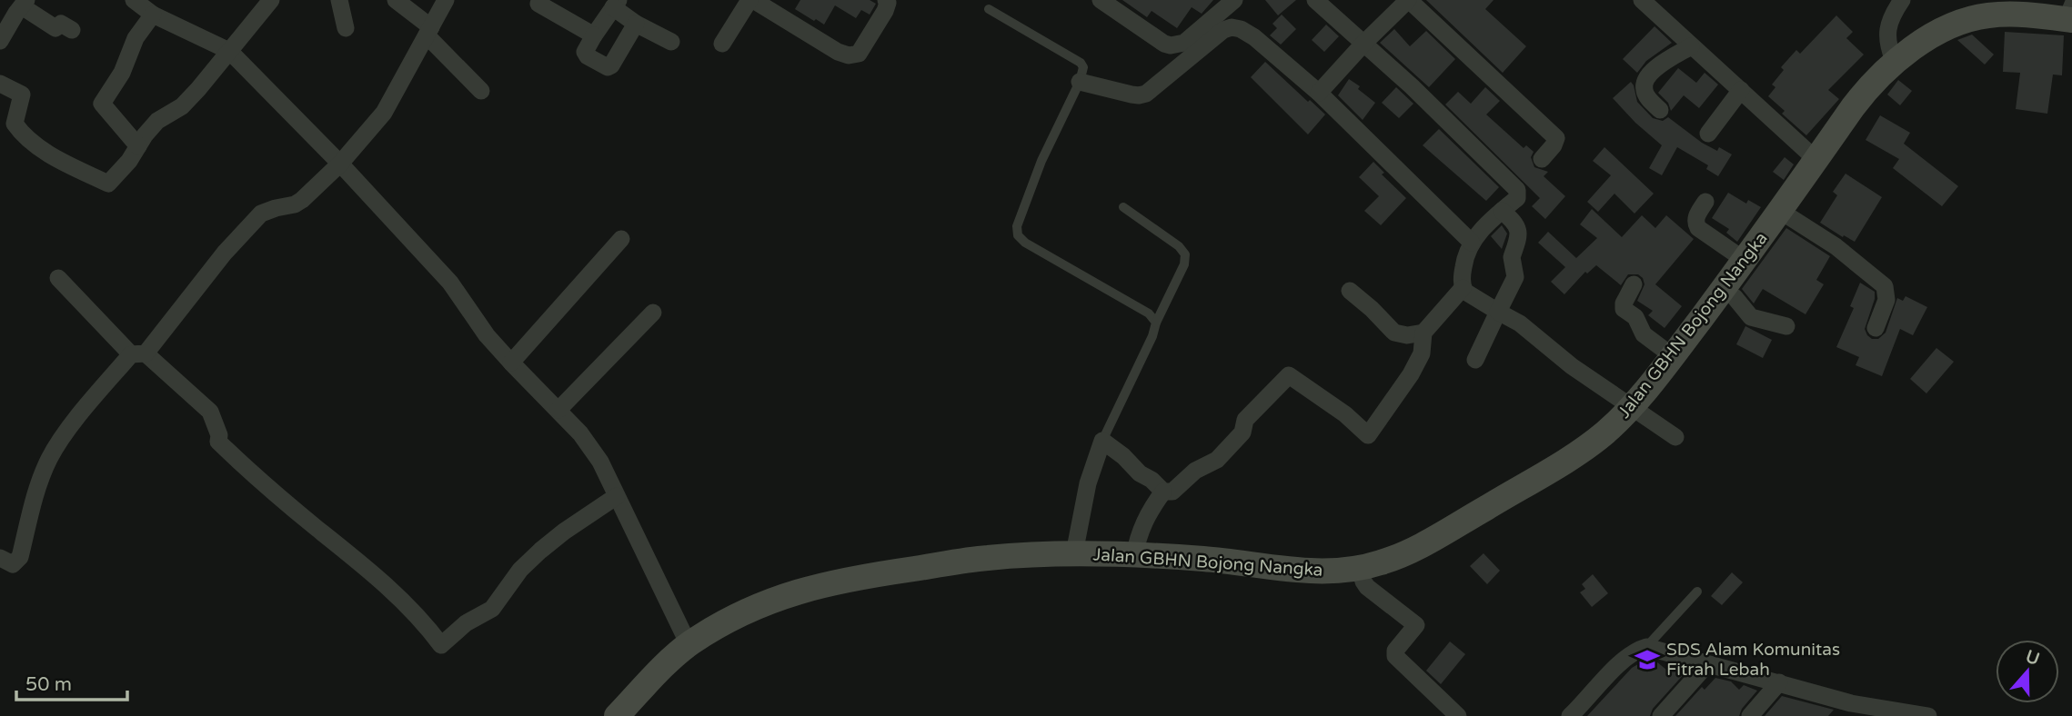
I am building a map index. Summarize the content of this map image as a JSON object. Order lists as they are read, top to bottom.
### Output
{
  "streets": {
    "street": ["Jalan GBHN Bojong Nangka"]
  },
  "places": {
    "school or university": ["SDS Alam Komunitas Fitrah Lebah"]
  },
  "scale_bar": "50 m",
  "north": "top"
}
